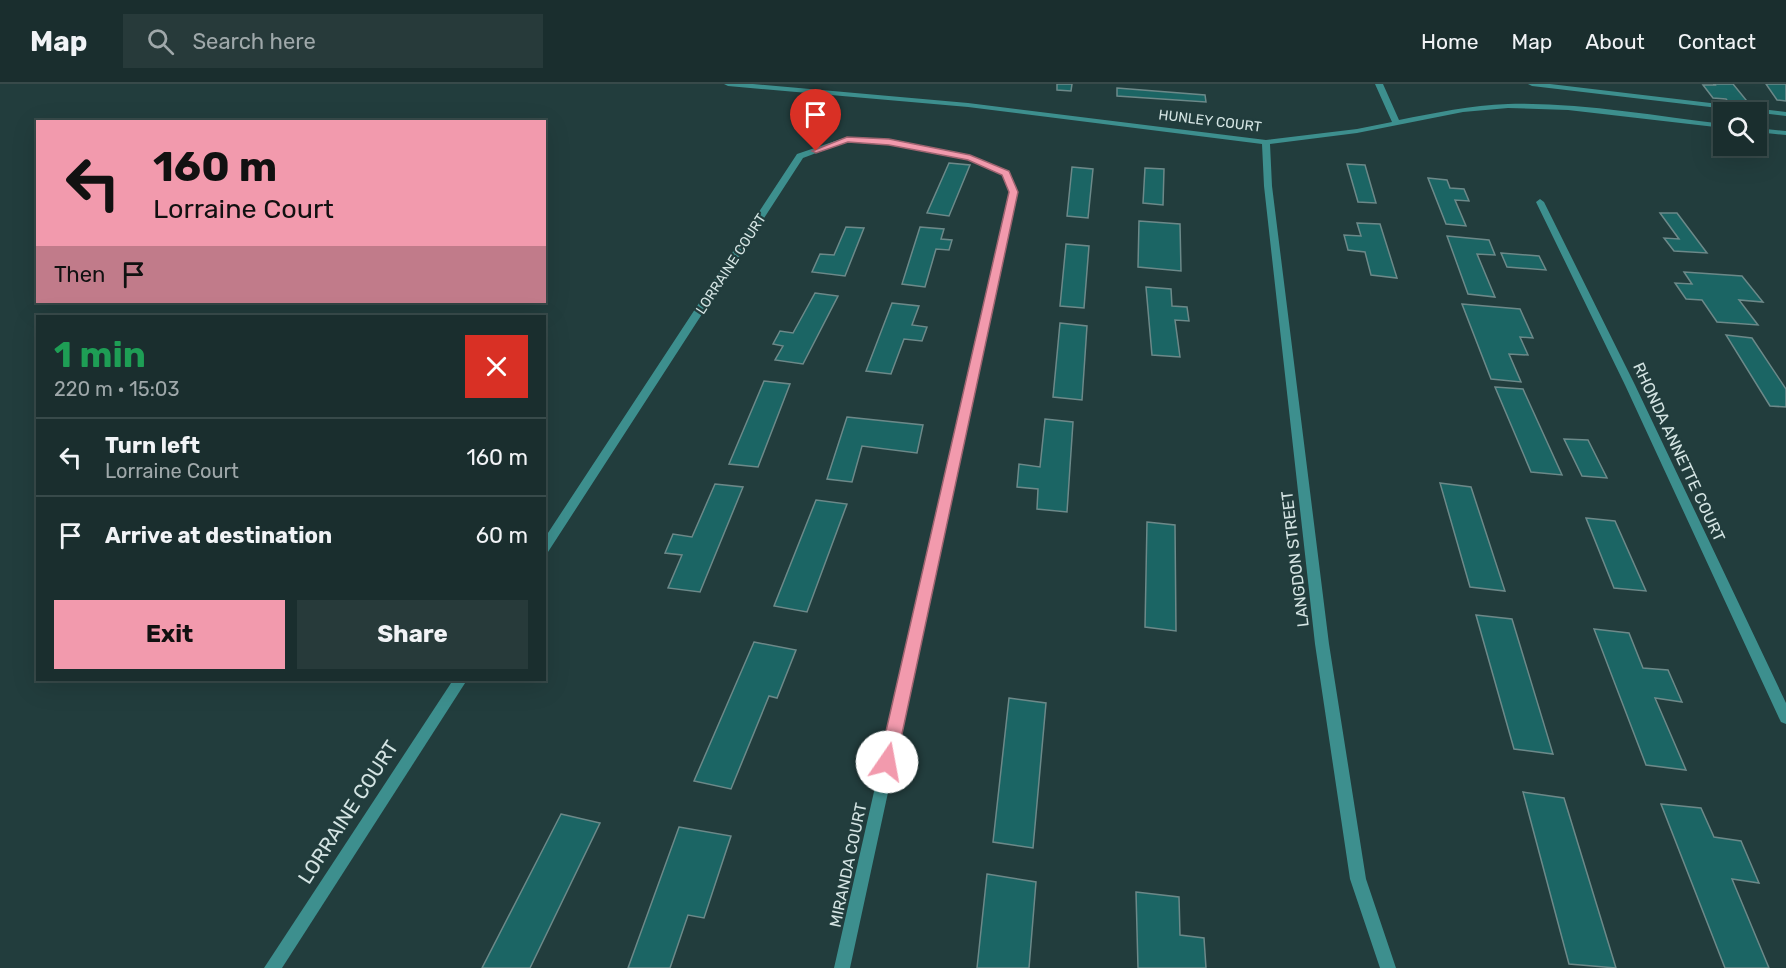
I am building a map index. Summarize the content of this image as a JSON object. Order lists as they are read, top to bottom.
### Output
{
  "streets": {
    "street": [
      "HUNLEY COURT",
      "LORRAINE COURT",
      "RHONDA ANNETTE COURT",
      "LANGDON STREET",
      "MIRANDA COURT"
    ]
  },
  "crossings": [
    ["HUNLEY COURT", "LANGDON STREET"],
    ["LORRAINE COURT", "MIRANDA COURT"]
  ],
  "page": {
    "header": "Map",
    "search": "Search here",
    "nav": [
      "Home",
      "Map",
      "About",
      "Contact"
    ],
    "turn": ["160 m", "Lorraine Court"],
    "then": "Then",
    "heading": ["1 min", "220 m · 15:03"],
    "list": [
      {
        "name": "Turn left",
        "note": "Lorraine Court",
        "value": "160 m"
      },
      {
        "name": "Arrive at destination",
        "value": "60 m"
      }
    ],
    "buttons": ["Exit", "Share"]
  }
}
